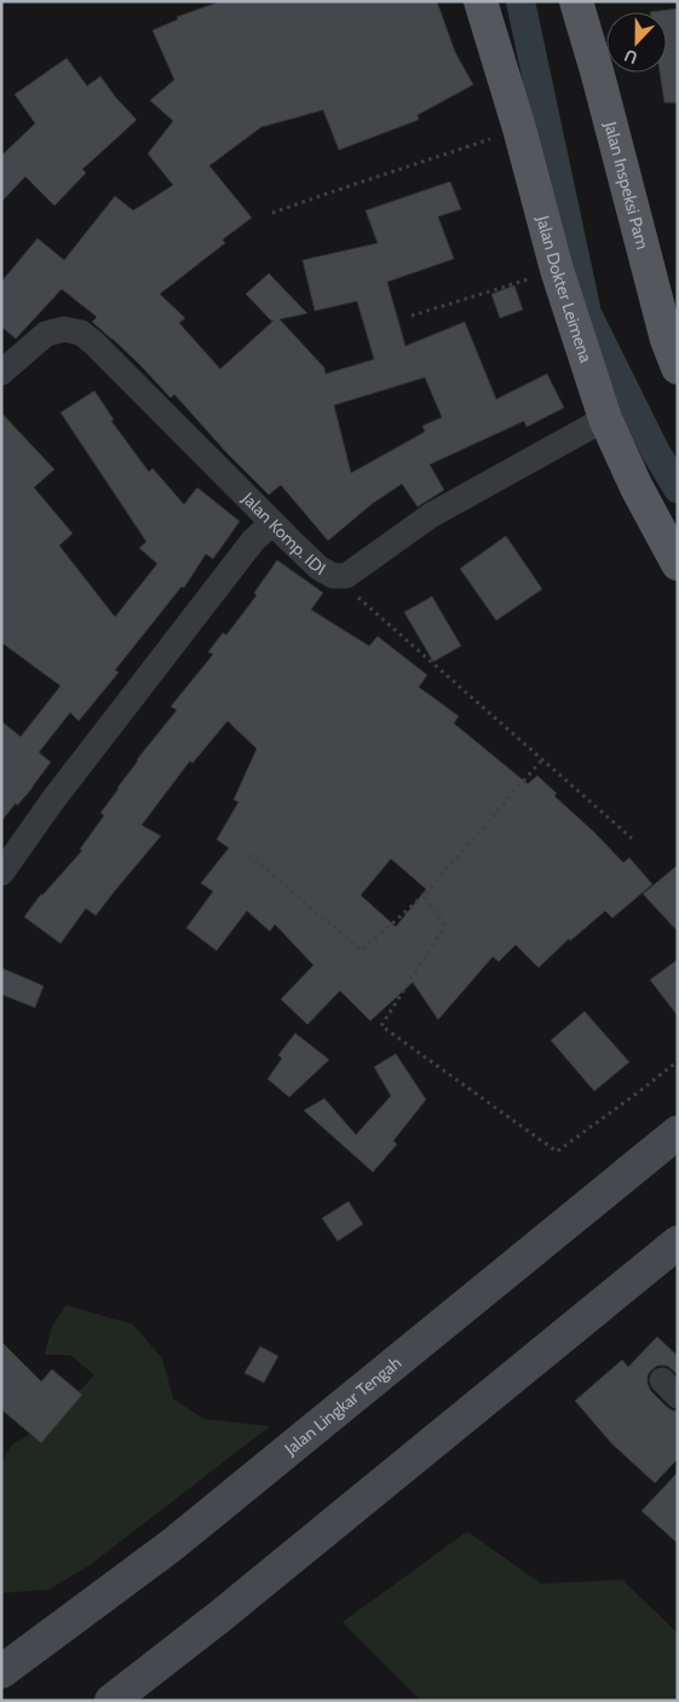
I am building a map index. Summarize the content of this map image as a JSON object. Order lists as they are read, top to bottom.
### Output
{
  "streets": {
    "main road": ["Jalan Inspeksi Pam", "Jalan Dokter Leimena", "Jalan Lingkar Tengah"],
    "street": ["Jalan Komp. IDI"]
  },
  "crossings": [
    ["Jalan Dokter Leimena", "Jalan Komp. IDI"]
  ],
  "north": "bottom"
}
